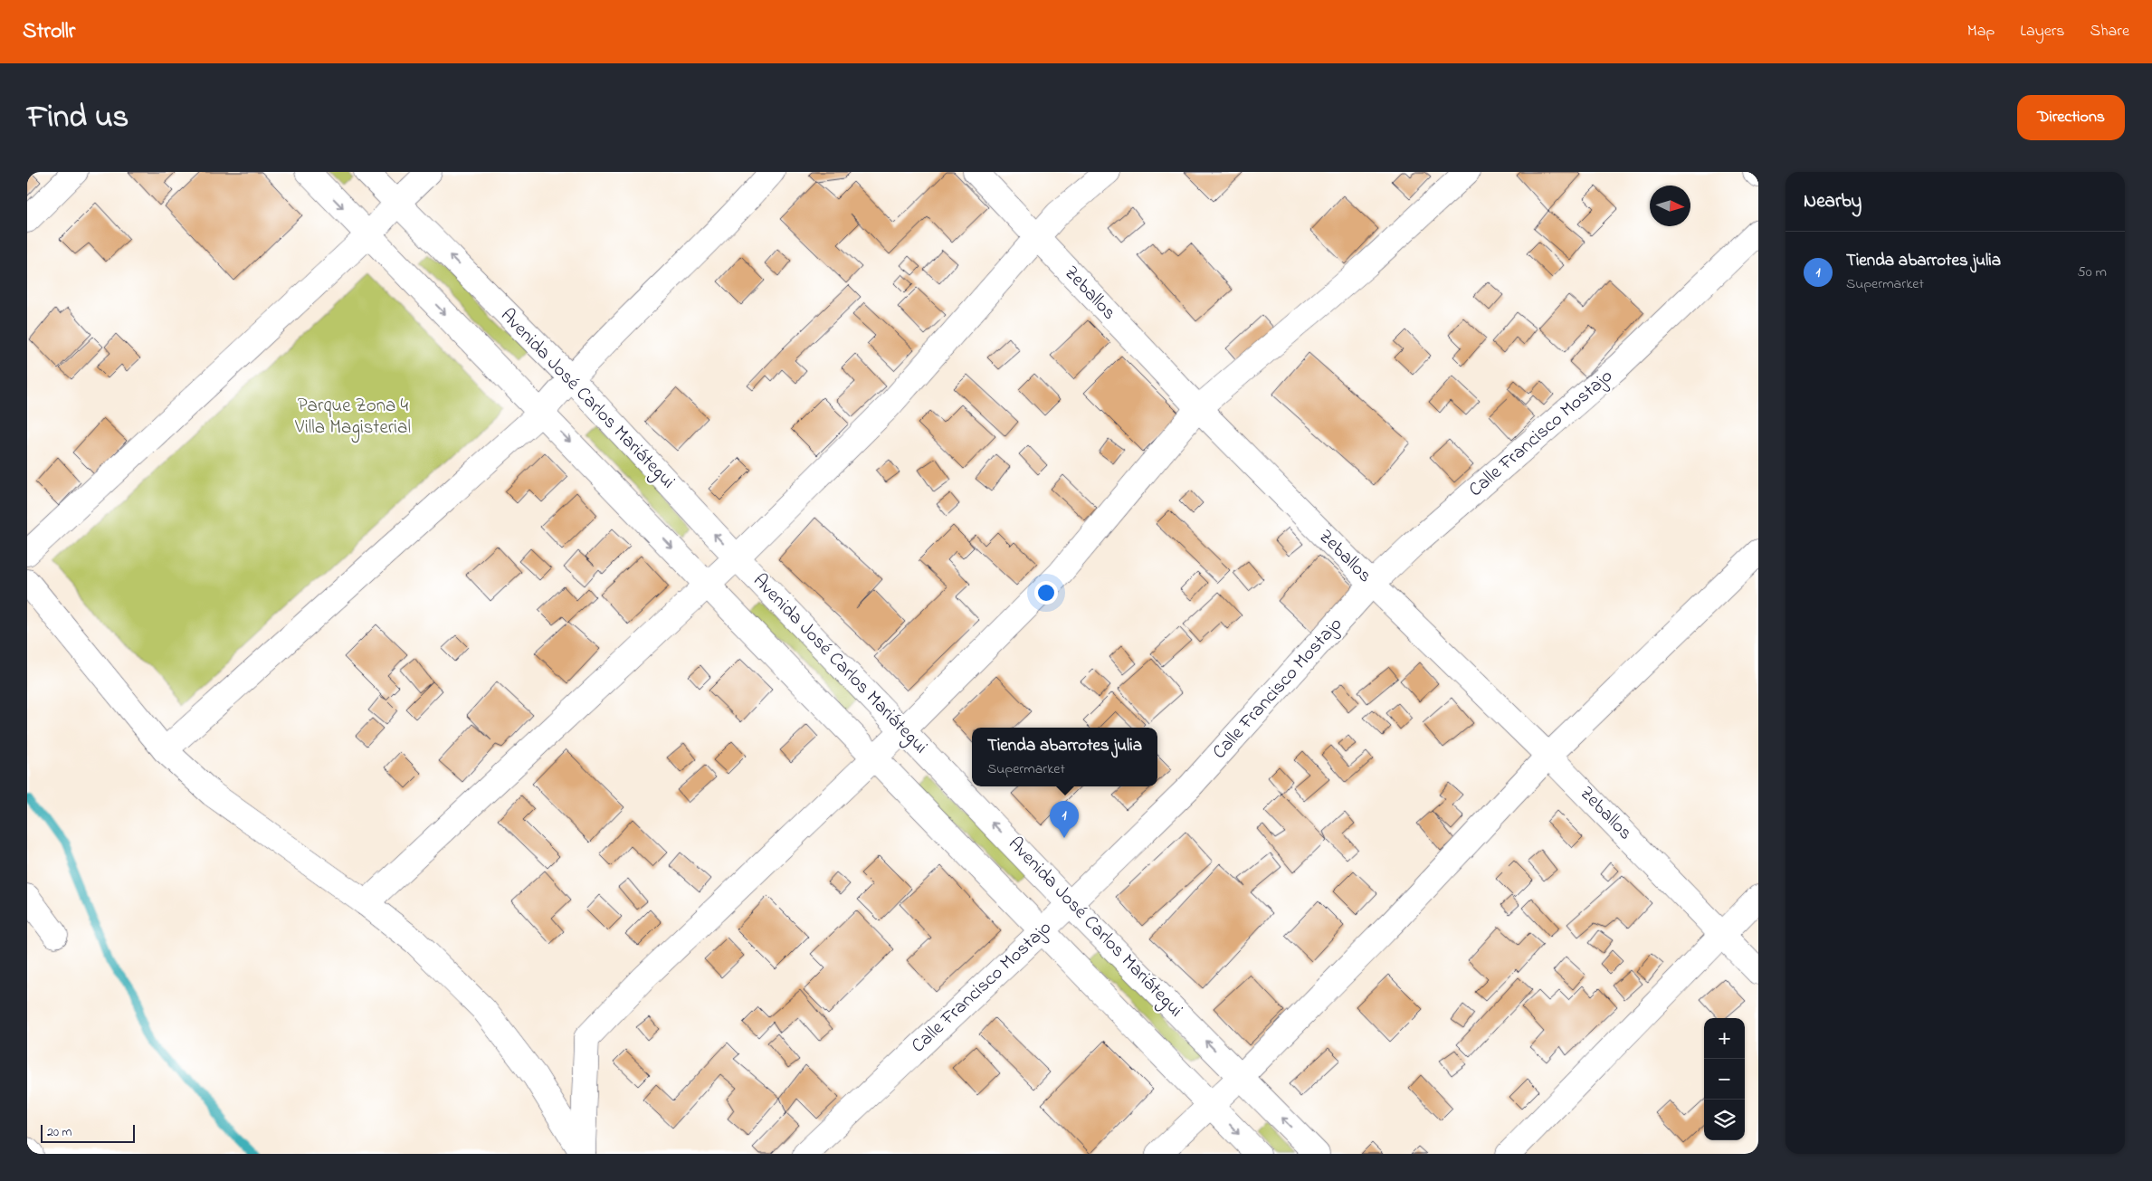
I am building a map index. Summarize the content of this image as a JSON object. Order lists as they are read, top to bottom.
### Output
{
  "streets": {
    "street": ["Zeballos", "Avenida José Carlos Mariátegui", "Calle Francisco Mostajo"]
  },
  "crossings": [
    ["Zeballos", "Calle Francisco Mostajo"],
    ["Avenida José Carlos Mariátegui", "Calle Francisco Mostajo"]
  ],
  "parks": ["Parque Zona 4 Villa Magisterial"],
  "scale_bar": "20 m",
  "north": "right",
  "page": {
    "header": "Strollr",
    "nav": ["Map", "Layers", "Share"],
    "title": "Find us",
    "buttons": "Directions",
    "heading": "Nearby",
    "list": [
      {
        "mark": "1",
        "name": "Tienda abarrotes julia",
        "note": "Supermarket",
        "value": "50 m"
      }
    ],
    "popup": ["Tienda abarrotes julia", "Supermarket"],
    "pins": "1",
    "map_buttons": ["+", "−"],
    "scale": "20 m"
  }
}
